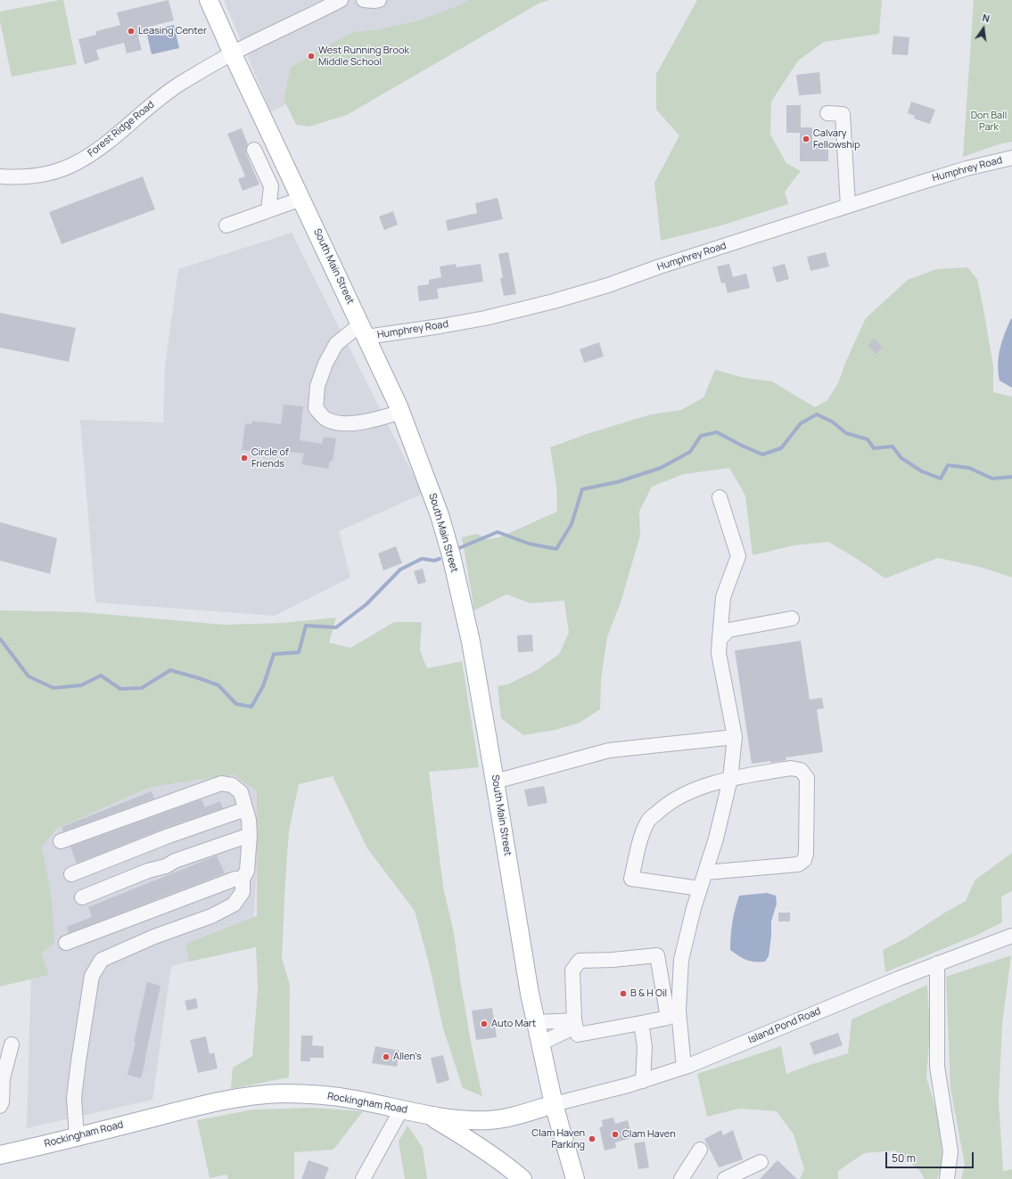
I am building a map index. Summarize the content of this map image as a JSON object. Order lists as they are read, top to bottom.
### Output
{
  "streets": {
    "main road": ["South Main Street", "Rockingham Road"],
    "street": ["Forest Ridge Road", "Humphrey Road", "Island Pond Road"]
  },
  "crossings": [
    ["Forest Ridge Road", "South Main Street"],
    ["Humphrey Road", "South Main Street"],
    ["South Main Street", "Island Pond Road"],
    ["South Main Street", "Rockingham Road"],
    ["Island Pond Road", "Rockingham Road"]
  ],
  "parks": ["Don Ball Park"],
  "places": [
    "Leasing Center",
    "West Running Brook Middle School",
    "Calvary Fellowship",
    "Circle of Friends",
    "B & H Oil",
    "Auto Mart",
    "Allen's",
    "Clam Haven",
    "Clam Haven Parking"
  ],
  "scale_bar": "50 m",
  "north": "top"
}
